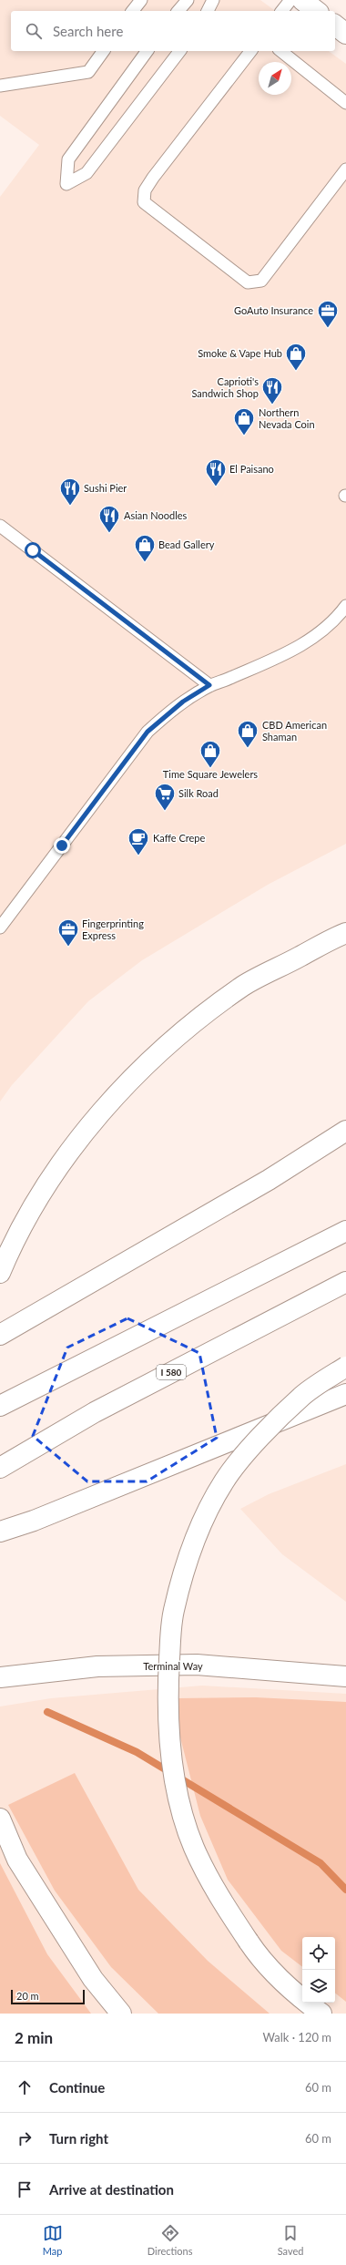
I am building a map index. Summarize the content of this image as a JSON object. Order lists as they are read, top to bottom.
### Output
{
  "streets": {
    "main road": ["I 580", "Terminal Way"]
  },
  "places": {
    "office": ["GoAuto Insurance", "Fingerprinting Express"],
    "shop": [
      "Smoke & Vape Hub",
      "Northern Nevada Coin",
      "Bead Gallery",
      "CBD American Shaman",
      "Time Square Jewelers"
    ],
    "restaurant": [
      "Caprioti's Sandwich Shop",
      "El Paisano",
      "Sushi Pier",
      "Asian Noodles"
    ],
    "supermarket": ["Silk Road"],
    "cafe": ["Kaffe Crepe"]
  },
  "scale_bar": "20 m",
  "north": "top right",
  "page": {
    "search": "Search here",
    "scale": "20 m",
    "heading": ["2 min", "Walk · 120 m"],
    "list": [
      ["Continue", "60 m"],
      ["Turn right", "60 m"],
      "Arrive at destination"
    ],
    "nav": ["Map", "Directions", "Saved"]
  }
}
